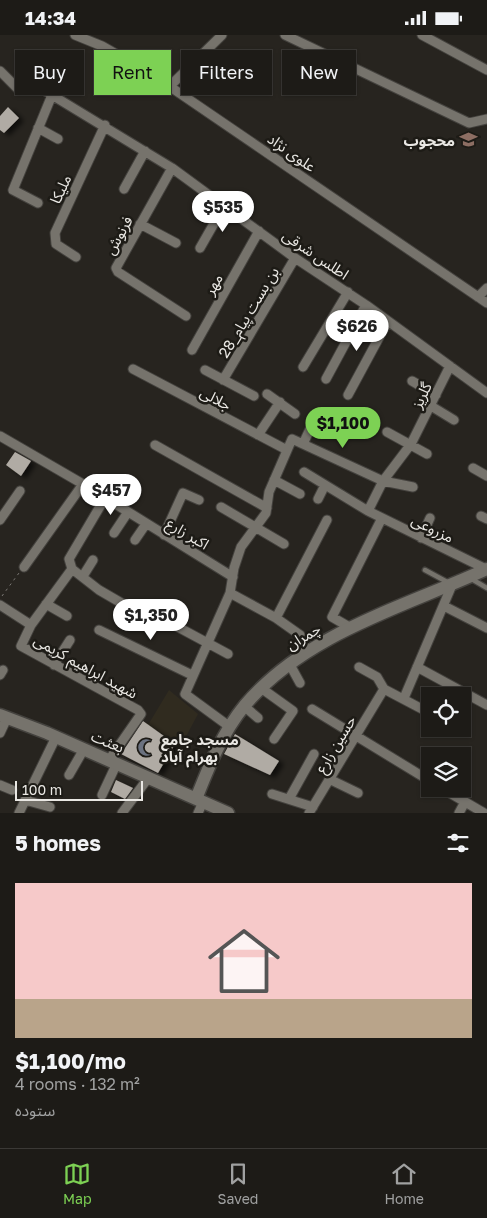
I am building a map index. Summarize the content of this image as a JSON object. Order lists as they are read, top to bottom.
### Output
{
  "streets": {
    "street": [
      "علوی نژاد",
      "ملیکا",
      "فرنوش",
      "اطلس شرقی",
      "مهر",
      "بن بست پیام_28",
      "گلریز",
      "جلالی",
      "مزروعی",
      "اکبر زارع",
      "چمران",
      "شهید ابراهیم کریمی",
      "بعثت",
      "حسین زارع"
    ]
  },
  "crossings": [
    ["ملیکا", "اطلس شرقی"],
    ["فرنوش", "اطلس شرقی"],
    ["اطلس شرقی", "مهر"],
    ["اطلس شرقی", "بن بست پیام_28"],
    ["اطلس شرقی", "گلریز"],
    ["گلریز", "مزروعی"],
    ["مزروعی", "چمران"],
    ["چمران", "بعثت"],
    ["شهید ابراهیم کریمی", "بعثت"]
  ],
  "places": {
    "school or university": ["محجوب"],
    "mosque": ["مسجد جامع بهرام آباد"]
  },
  "scale_bar": "100 m",
  "page": {
    "status": "14:34",
    "chip": [
      "Buy",
      "Rent",
      "Filters",
      "New"
    ],
    "price": [
      "$535",
      "$626",
      "$1,100",
      "$457",
      "$1,350"
    ],
    "scale": "100 m",
    "heading": "5 homes",
    "list": [
      {
        "name": "$1,100/mo",
        "note": "4 rooms · 132 m² · ستوده"
      }
    ],
    "tabs": ["Map", "Saved", "Home"]
  }
}
